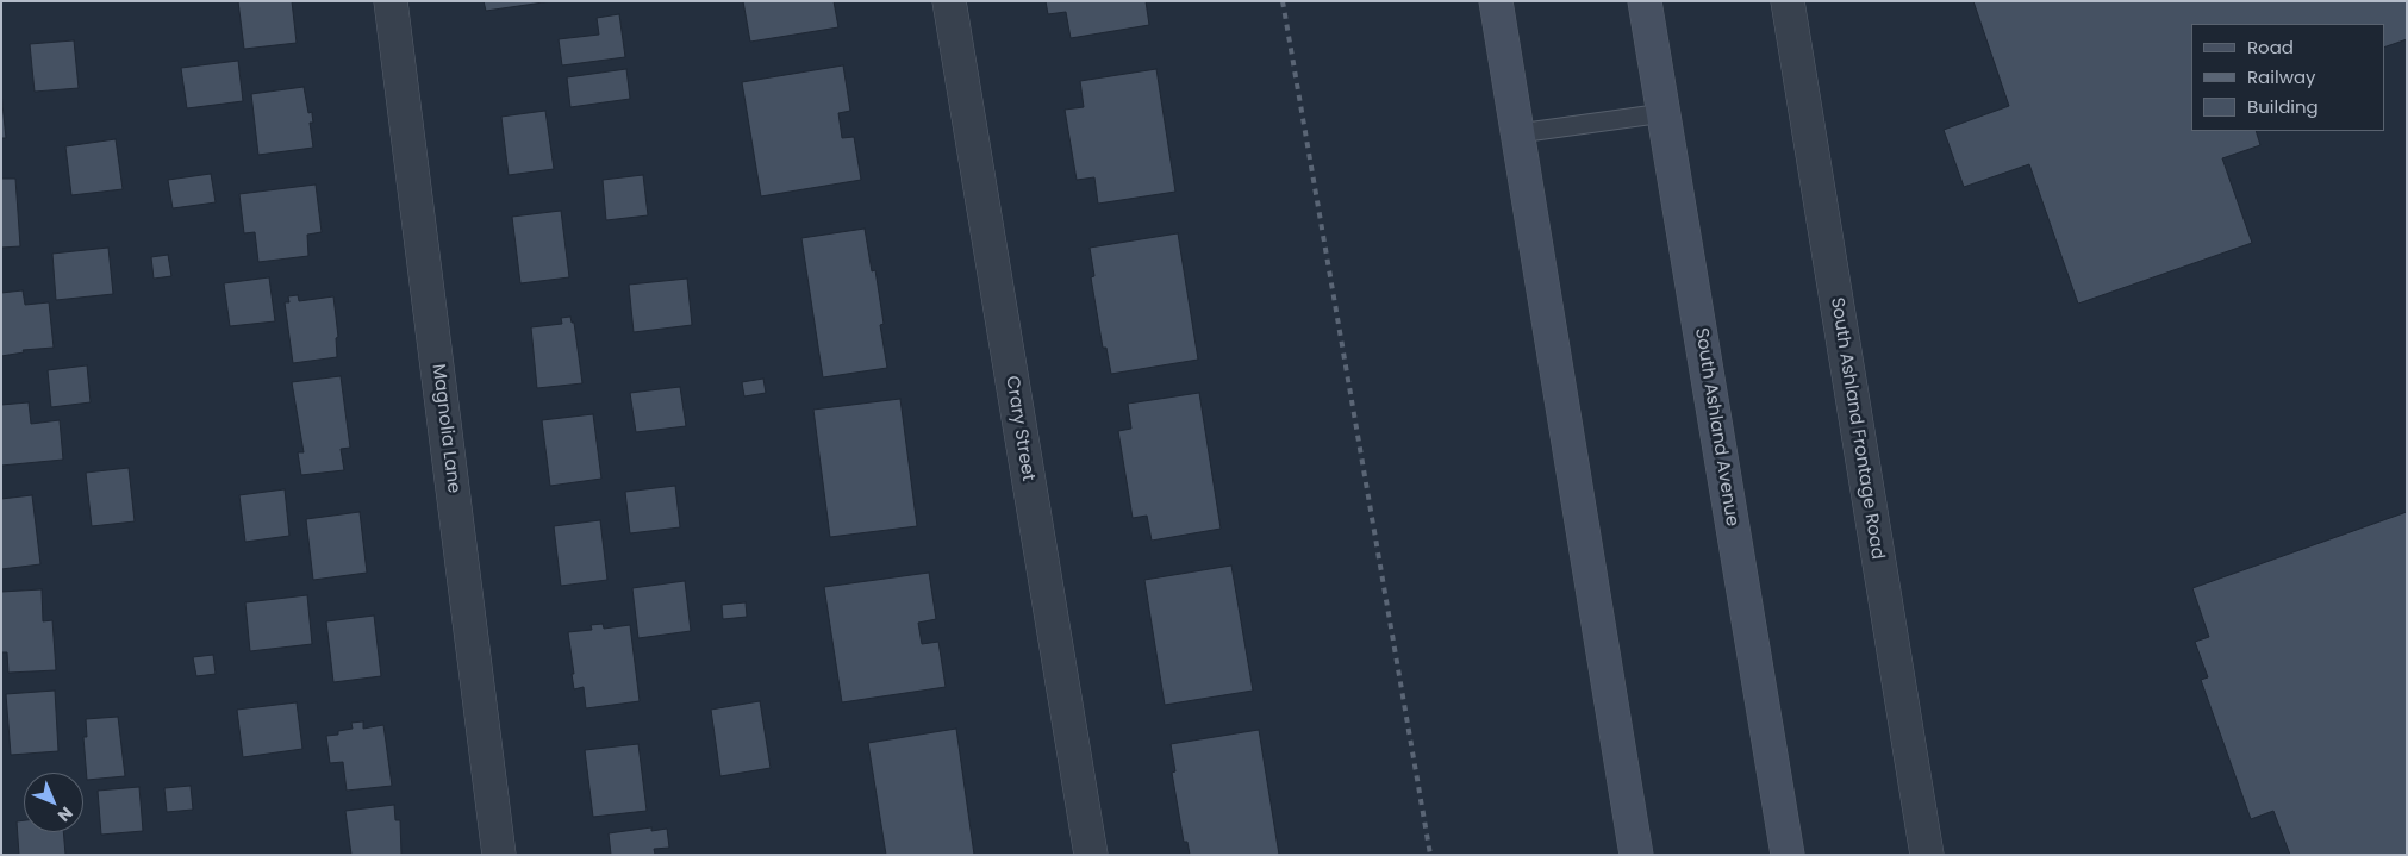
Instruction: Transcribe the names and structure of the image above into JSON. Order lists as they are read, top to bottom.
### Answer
{
  "streets": {
    "main road": ["South Ashland Avenue"],
    "street": ["Magnolia Lane", "Crary Street", "South Ashland Frontage Road"]
  },
  "legend": ["Road", "Railway", "Building"],
  "north": "bottom right"
}
